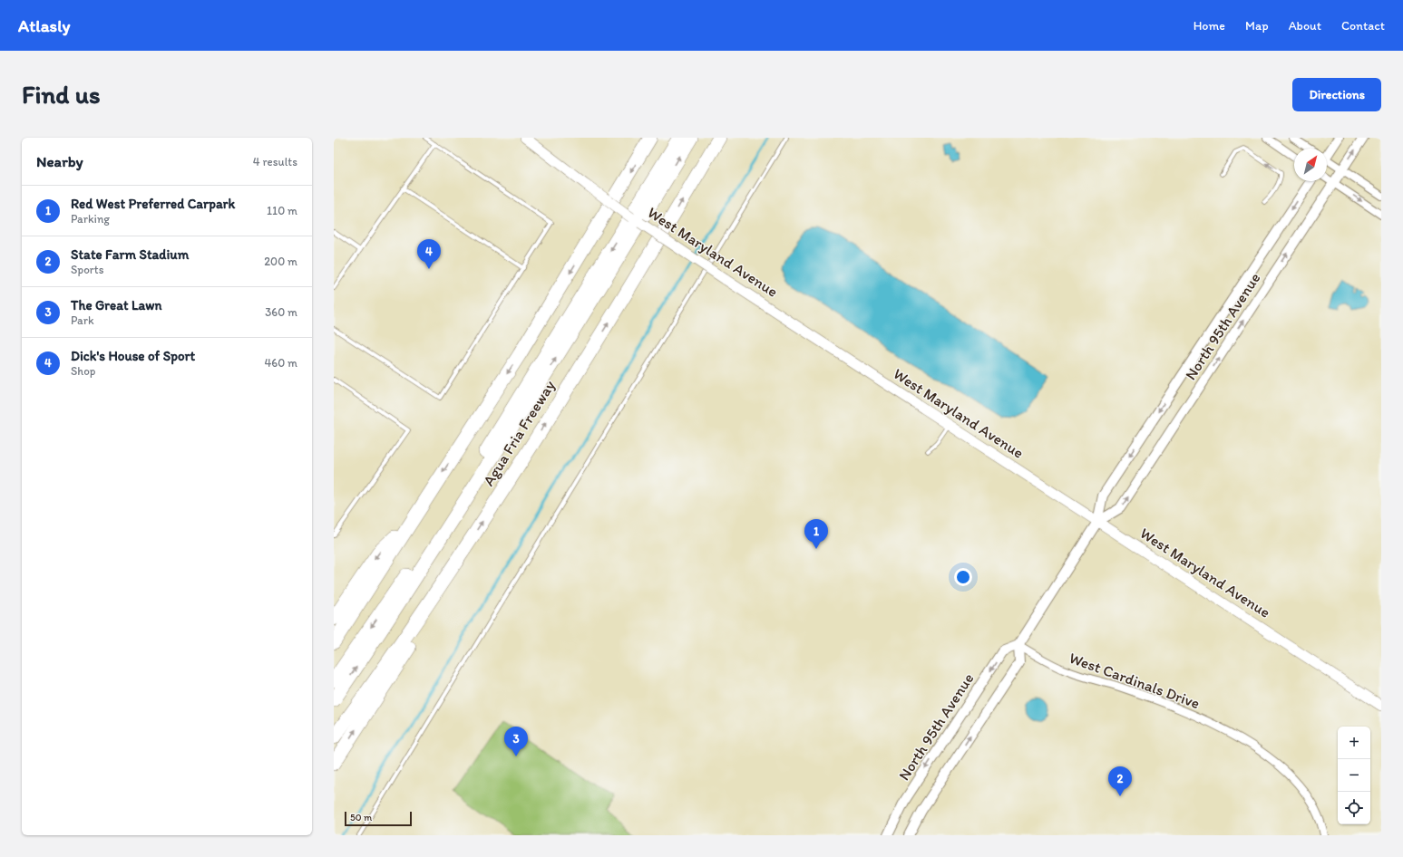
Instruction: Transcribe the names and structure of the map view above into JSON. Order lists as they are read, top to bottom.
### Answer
{
  "streets": {
    "highway": ["Agua Fria Freeway"],
    "main road": ["West Maryland Avenue"],
    "street": ["North 95th Avenue", "West Cardinals Drive"]
  },
  "crossings": [
    ["West Maryland Avenue", "North 95th Avenue"],
    ["North 95th Avenue", "West Cardinals Drive"]
  ],
  "scale_bar": "50 m",
  "north": "top right",
  "page": {
    "header": "Atlasly",
    "nav": [
      "Home",
      "Map",
      "About",
      "Contact"
    ],
    "buttons": "Directions",
    "title": "Find us",
    "heading": ["Nearby", "4 results"],
    "list": [
      {
        "mark": "1",
        "name": "Red West Preferred Carpark",
        "note": "Parking",
        "value": "110 m"
      },
      {
        "mark": "2",
        "name": "State Farm Stadium",
        "note": "Sports",
        "value": "200 m"
      },
      {
        "mark": "3",
        "name": "The Great Lawn",
        "note": "Park",
        "value": "360 m"
      },
      {
        "mark": "4",
        "name": "Dick's House of Sport",
        "note": "Shop",
        "value": "460 m"
      }
    ],
    "pins": [
      "4",
      "1",
      "3",
      "2"
    ],
    "map_buttons": ["+", "−"],
    "scale": "50 m"
  }
}
